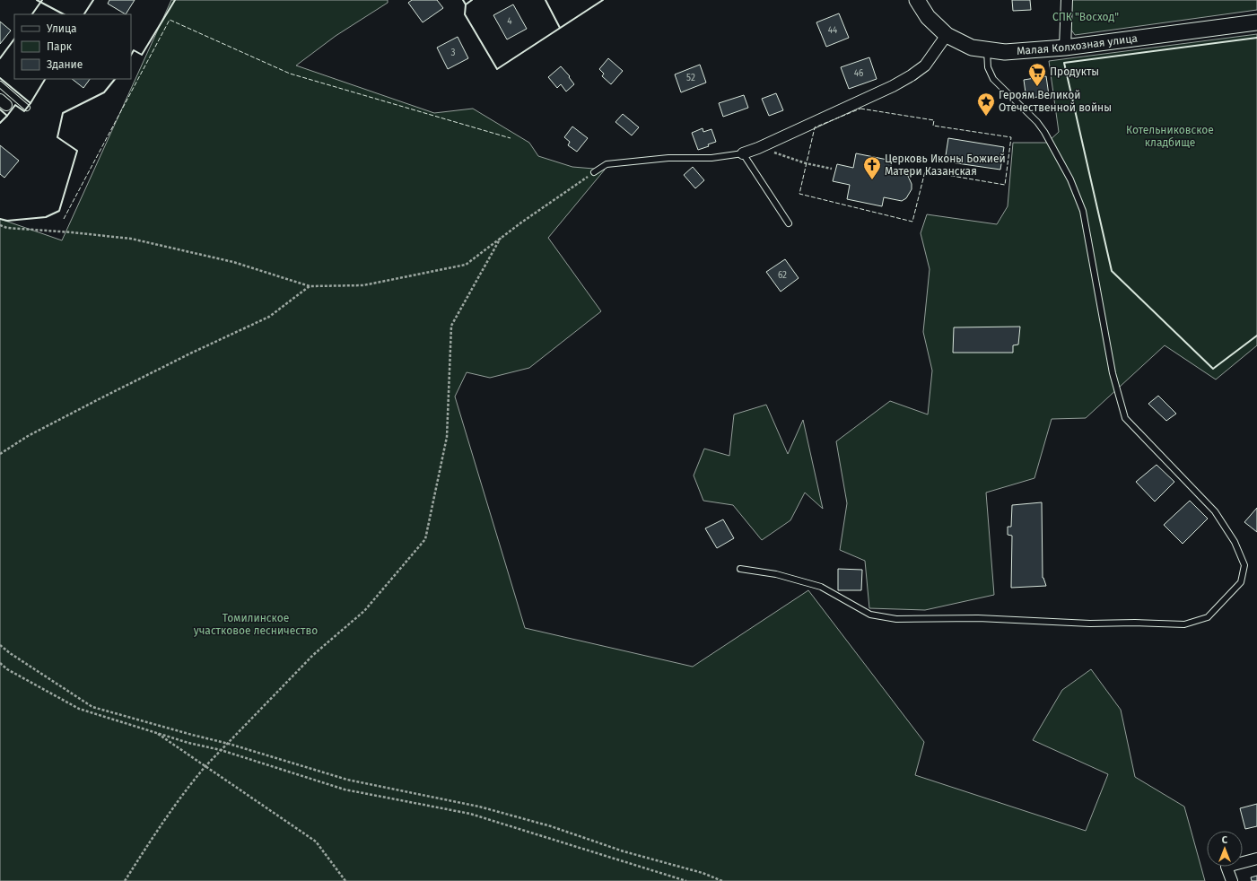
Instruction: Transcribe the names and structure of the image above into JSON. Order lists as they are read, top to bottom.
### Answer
{
  "streets": {
    "street": ["Малая Колхозная улица"]
  },
  "parks": ["СПК \"Восход\"", "Котельниковское кладбище", "Томилинское участковое лесничество"],
  "places": {
    "supermarket": ["Продукты"],
    "place": ["Героям Великой Отечественной войны"],
    "church": ["Церковь Иконы Божией Матери Казанская"]
  },
  "house_numbers": [
    "4",
    "44",
    "3",
    "46",
    "52",
    "62"
  ],
  "legend": ["Улица", "Парк", "Здание"],
  "north": "top"
}
